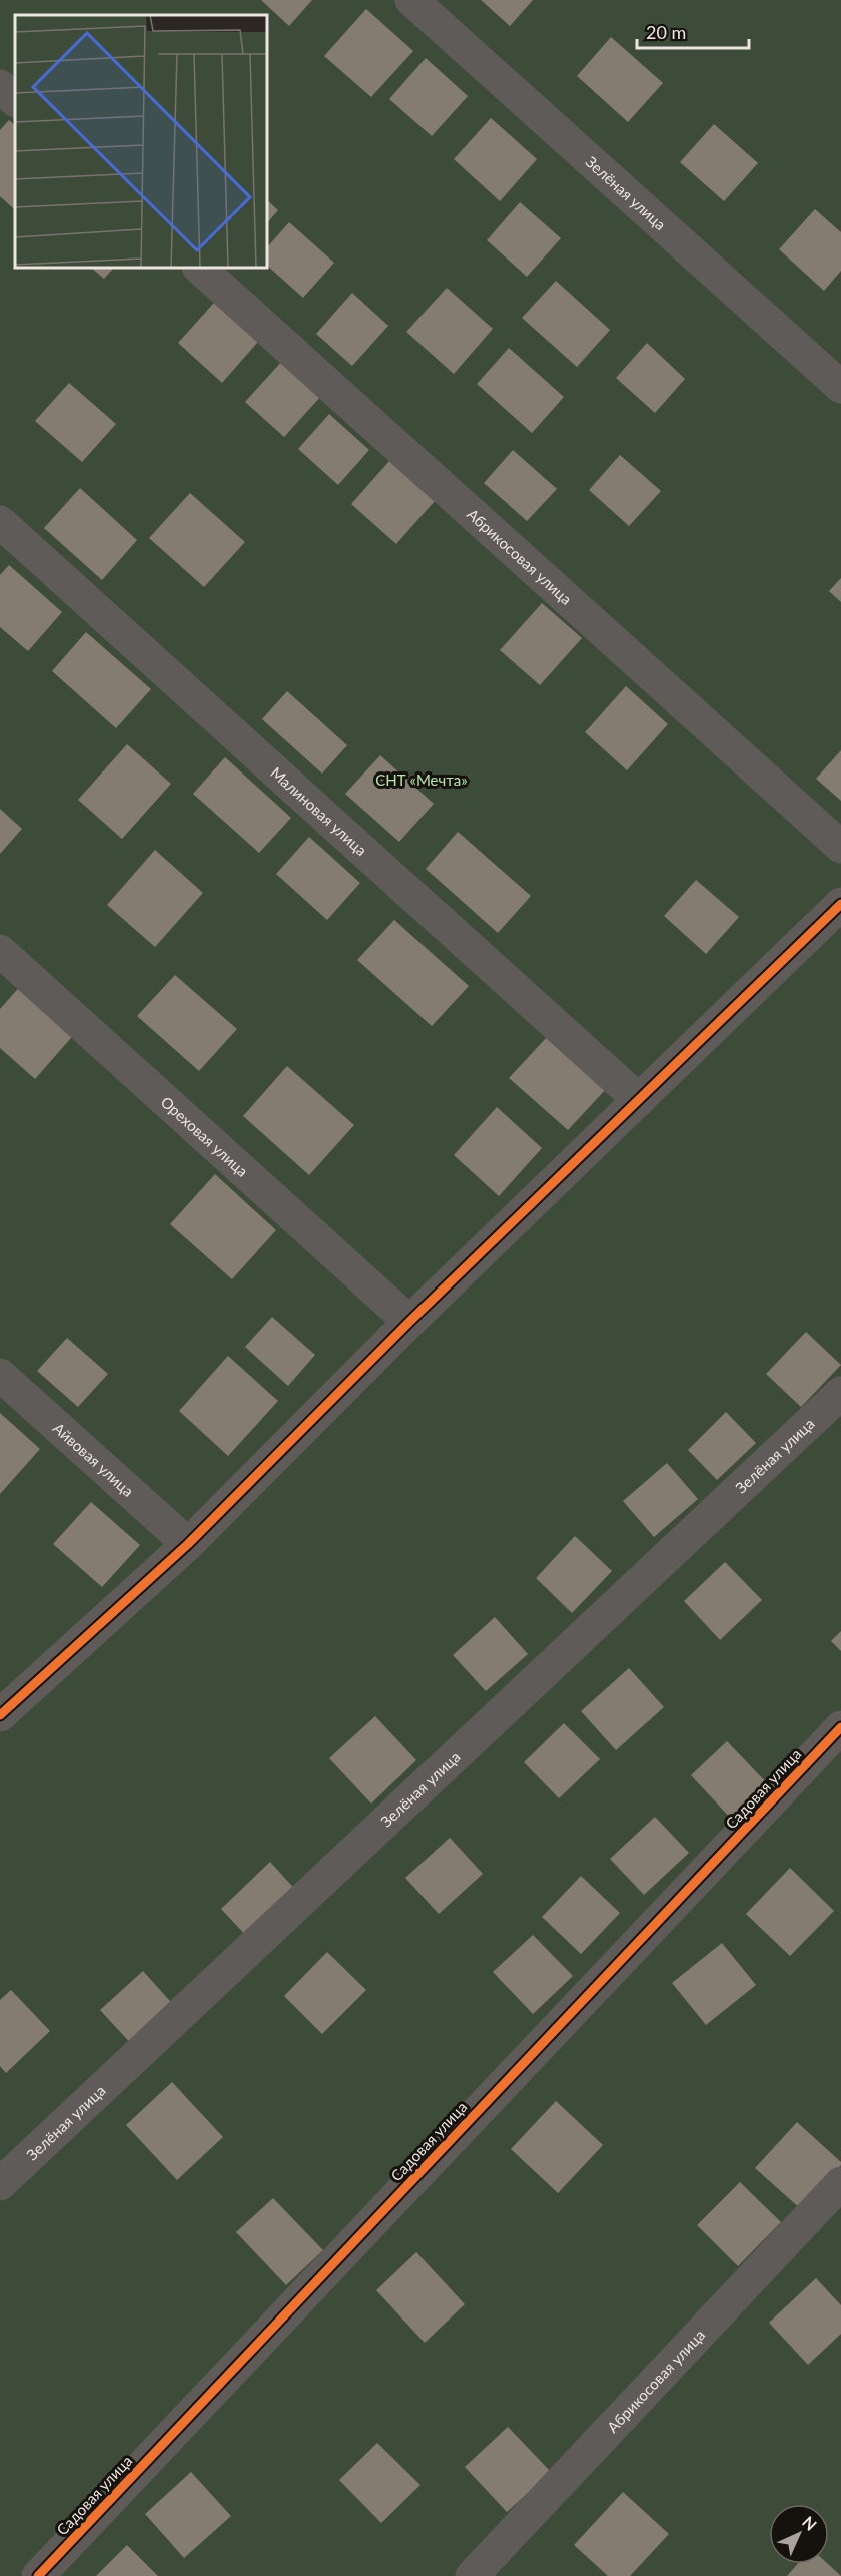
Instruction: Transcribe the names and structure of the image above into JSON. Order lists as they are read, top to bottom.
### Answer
{
  "streets": {
    "street": [
      "Зелёная улица",
      "Абрикосовая улица",
      "Малиновая улица",
      "Ореховая улица",
      "Айвовая улица",
      "Садовая улица"
    ]
  },
  "parks": ["СНТ «Мечта»"],
  "scale_bar": "20 m",
  "north": "top right"
}
